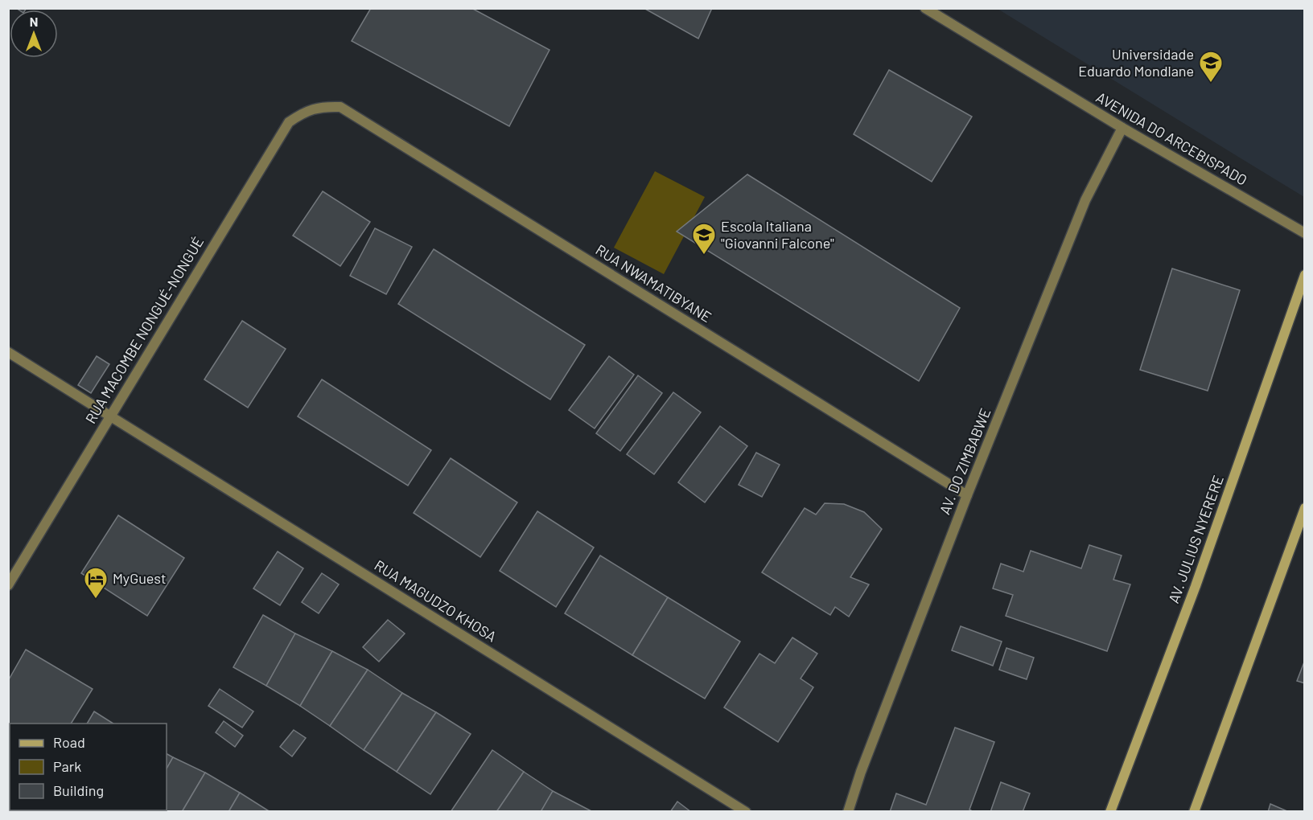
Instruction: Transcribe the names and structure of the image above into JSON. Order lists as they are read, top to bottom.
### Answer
{
  "streets": {
    "main road": ["AV. JULIUS NYERERE"],
    "street": [
      "AVENIDA DO ARCEBISPADO",
      "RUA NWAMATIBYANE",
      "RUA MACOMBE NONGUÉ-NONGUÉ",
      "AV. DO ZIMBABWE",
      "RUA MAGUDZO KHOSA"
    ]
  },
  "crossings": [
    ["AVENIDA DO ARCEBISPADO", "AV. DO ZIMBABWE"],
    ["RUA NWAMATIBYANE", "RUA MACOMBE NONGUÉ-NONGUÉ"],
    ["RUA NWAMATIBYANE", "AV. DO ZIMBABWE"],
    ["RUA MACOMBE NONGUÉ-NONGUÉ", "RUA MAGUDZO KHOSA"]
  ],
  "places": {
    "school or university": ["Universidade Eduardo Mondlane", "Escola Italiana \"Giovanni Falcone\""],
    "hotel": ["MyGuest"]
  },
  "legend": ["Road", "Park", "Building"],
  "north": "top"
}
